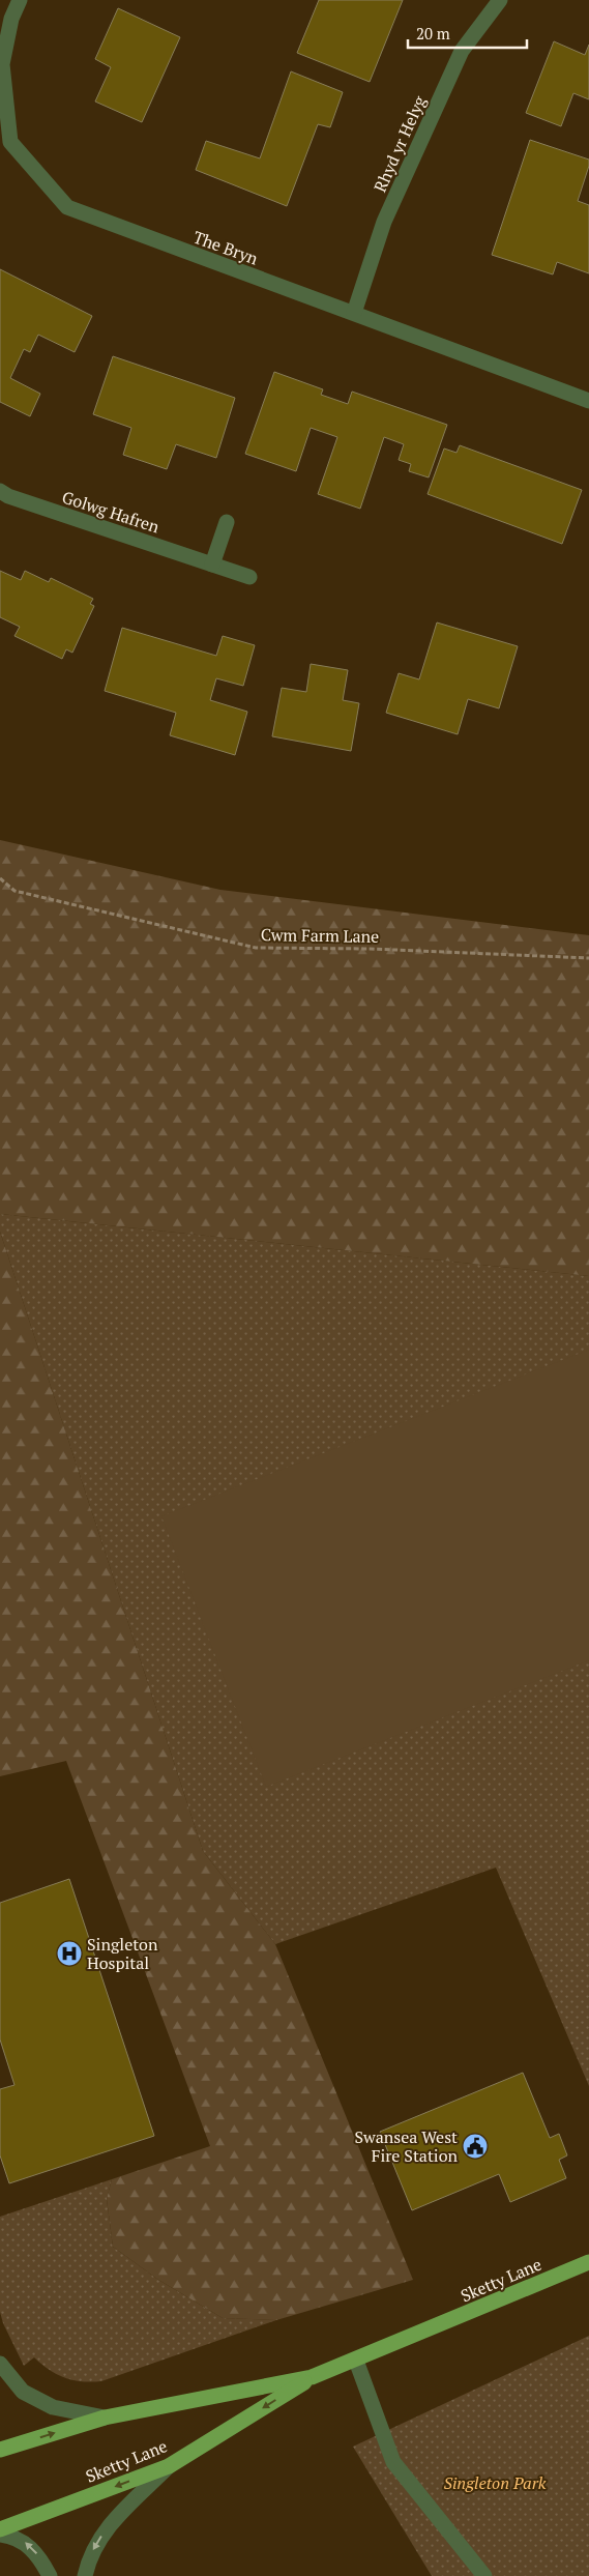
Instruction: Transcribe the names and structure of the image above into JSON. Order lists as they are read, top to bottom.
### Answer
{
  "streets": {
    "main road": ["Sketty Lane"],
    "street": ["Rhyd yr Helyg", "The Bryn", "Golwg Hafren"],
    "path": ["Cwm Farm Lane"]
  },
  "crossings": [
    ["Rhyd yr Helyg", "The Bryn"]
  ],
  "parks": ["Singleton Park"],
  "places": {
    "hospital": ["Singleton Hospital"],
    "public building": ["Swansea West Fire Station"]
  },
  "scale_bar": "20 m"
}
